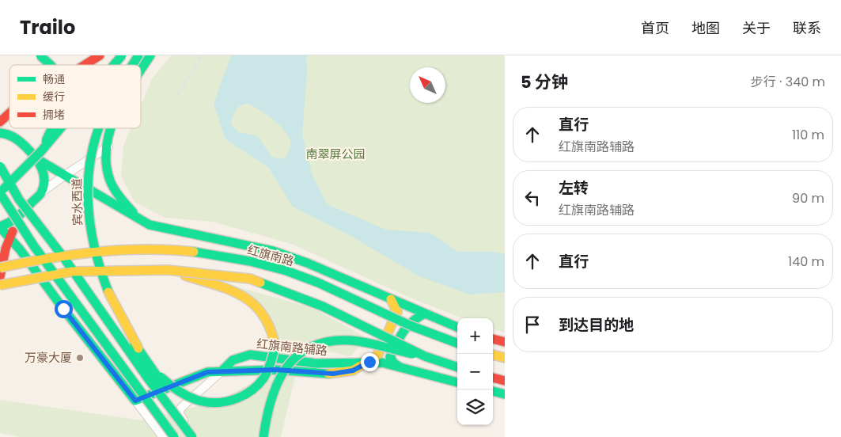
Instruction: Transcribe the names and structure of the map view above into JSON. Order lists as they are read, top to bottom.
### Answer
{
  "streets": {
    "main road": ["宾水西道", "红旗南路", "红旗南路辅路"]
  },
  "parks": ["南翠屏公园"],
  "places": ["万豪大厦"],
  "legend": ["畅通", "缓行", "拥堵"],
  "north": "top left",
  "page": {
    "header": "Trailo",
    "nav": [
      "首页",
      "地图",
      "关于",
      "联系"
    ],
    "heading": ["5 分钟", "步行 · 340 m"],
    "list": [
      ["直行", "红旗南路辅路", "110 m"],
      ["左转", "红旗南路辅路", "90 m"],
      ["直行", "140 m"],
      "到达目的地"
    ],
    "map_buttons": ["+", "−"]
  }
}
